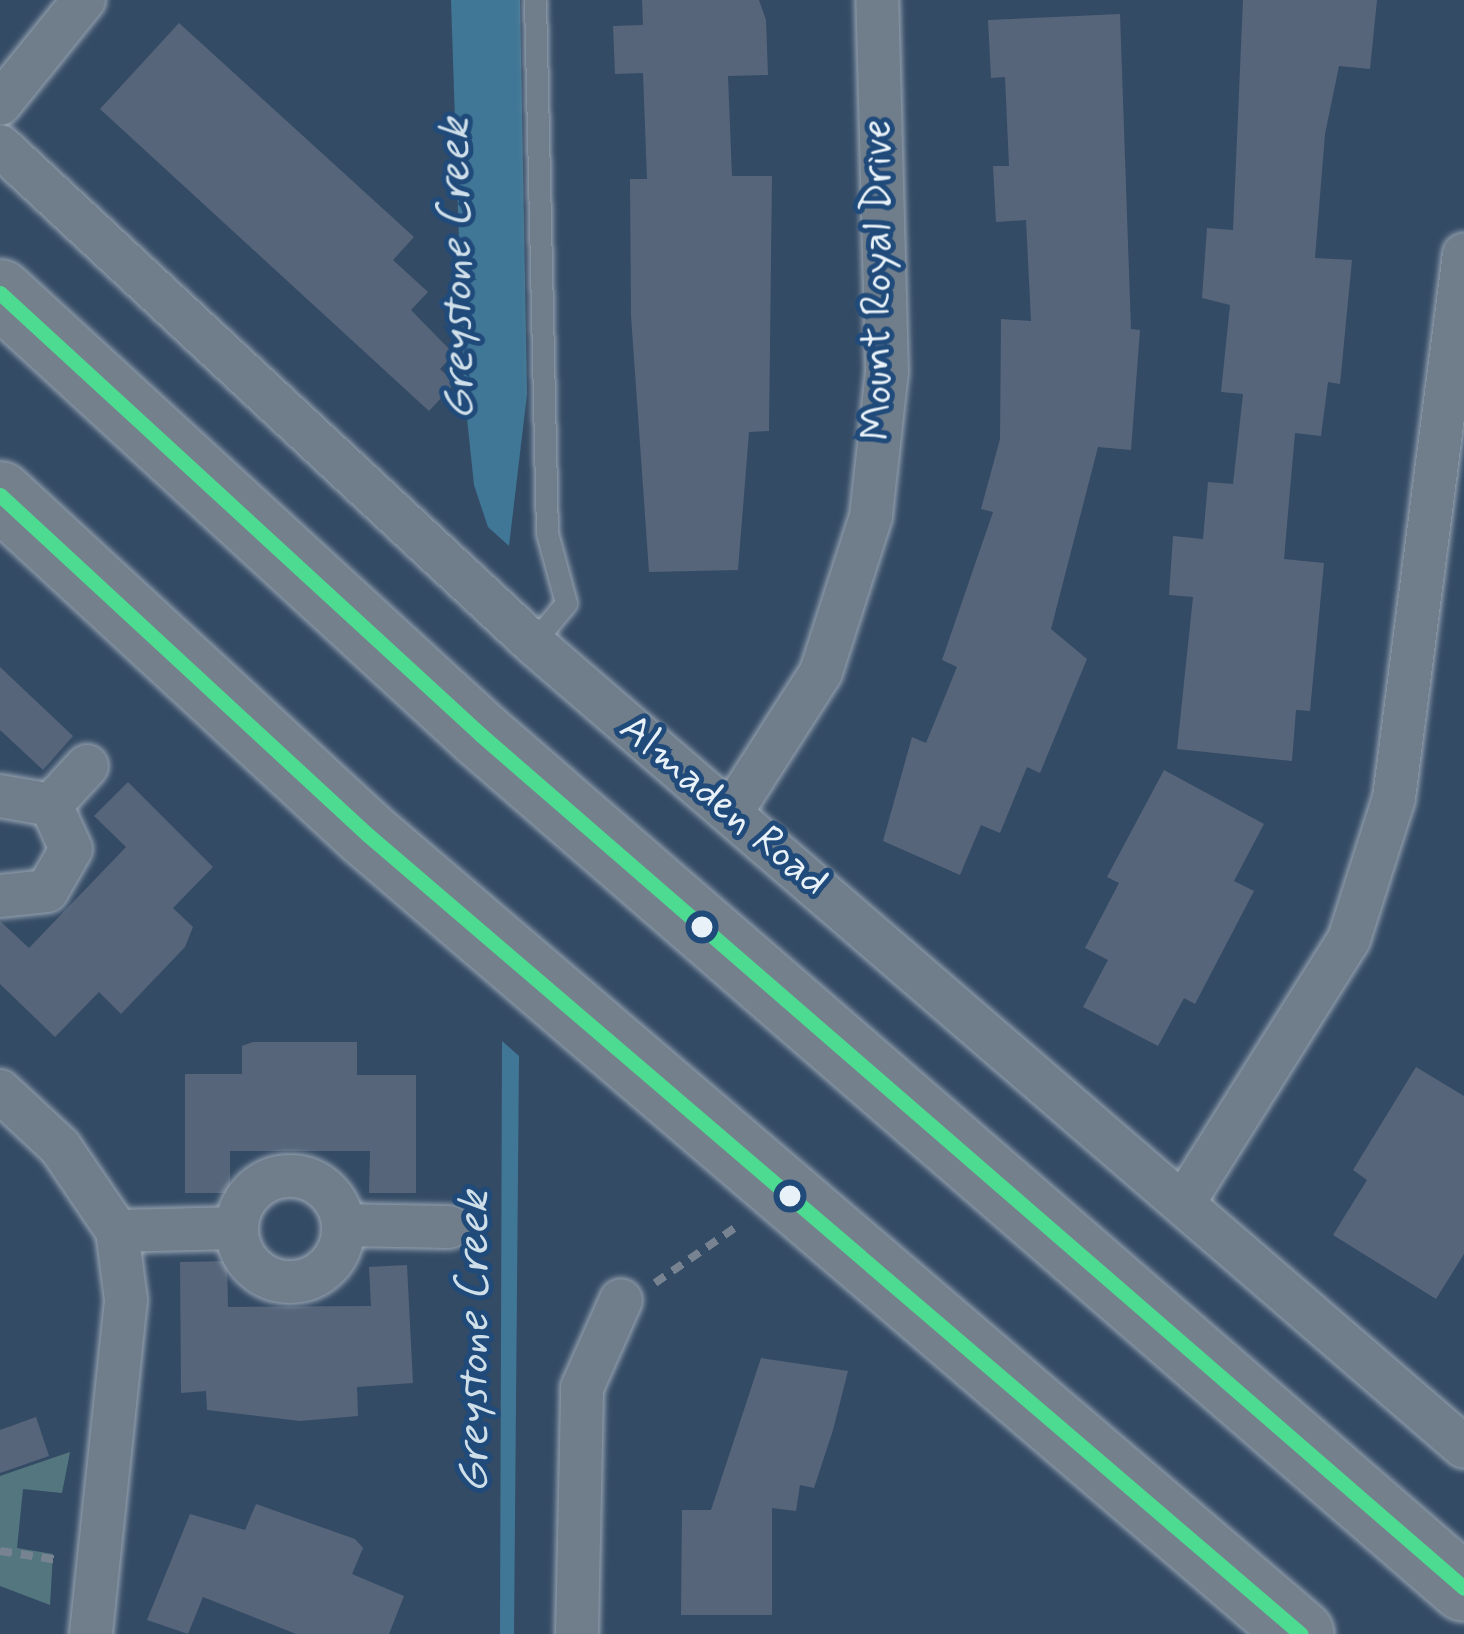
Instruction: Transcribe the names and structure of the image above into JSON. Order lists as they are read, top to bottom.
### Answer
{
  "streets": {
    "street": ["Mount Royal Drive", "Almaden Road"]
  },
  "crossings": [
    ["Mount Royal Drive", "Almaden Road"]
  ],
  "water": ["Greystone Creek"]
}
